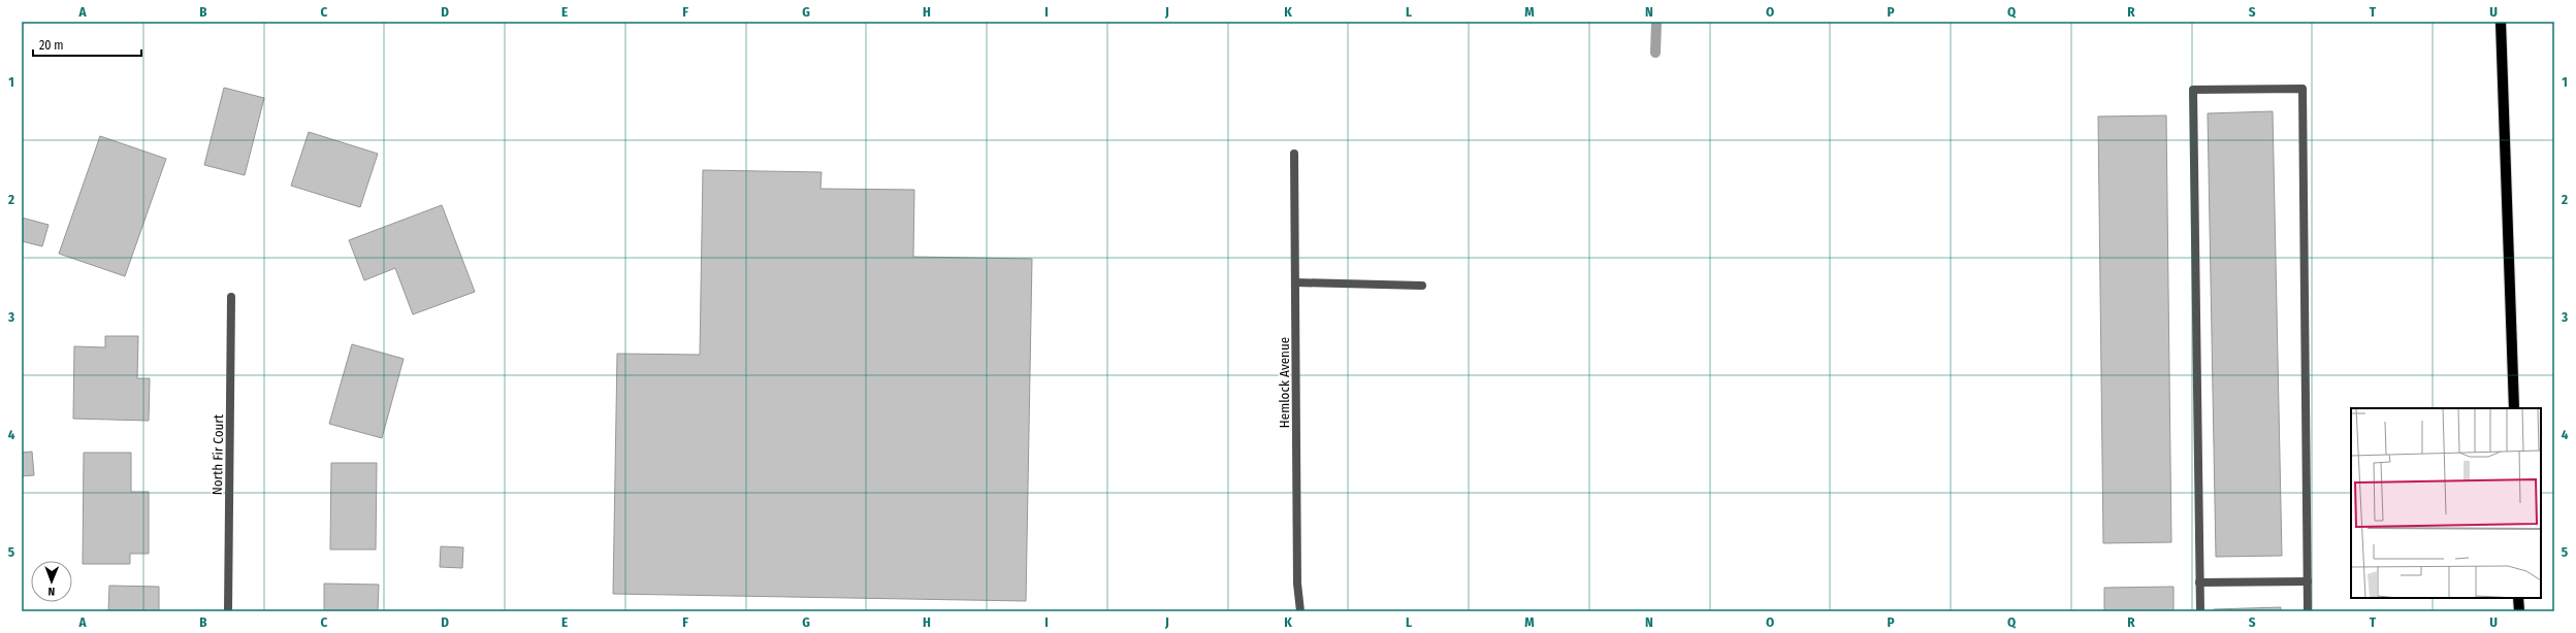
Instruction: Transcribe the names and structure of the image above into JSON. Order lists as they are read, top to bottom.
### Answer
{
  "streets": {
    "street": ["Hemlock Avenue", "North Fir Court"]
  },
  "scale_bar": "20 m",
  "north": "bottom",
  "grid": {
    "columns": [
      "A",
      "B",
      "C",
      "D",
      "E",
      "F",
      "G",
      "H",
      "I",
      "J",
      "K",
      "L",
      "M",
      "N",
      "O",
      "P",
      "Q",
      "R",
      "S",
      "T",
      "U"
    ],
    "rows": [
      "1",
      "2",
      "3",
      "4",
      "5"
    ]
  }
}
